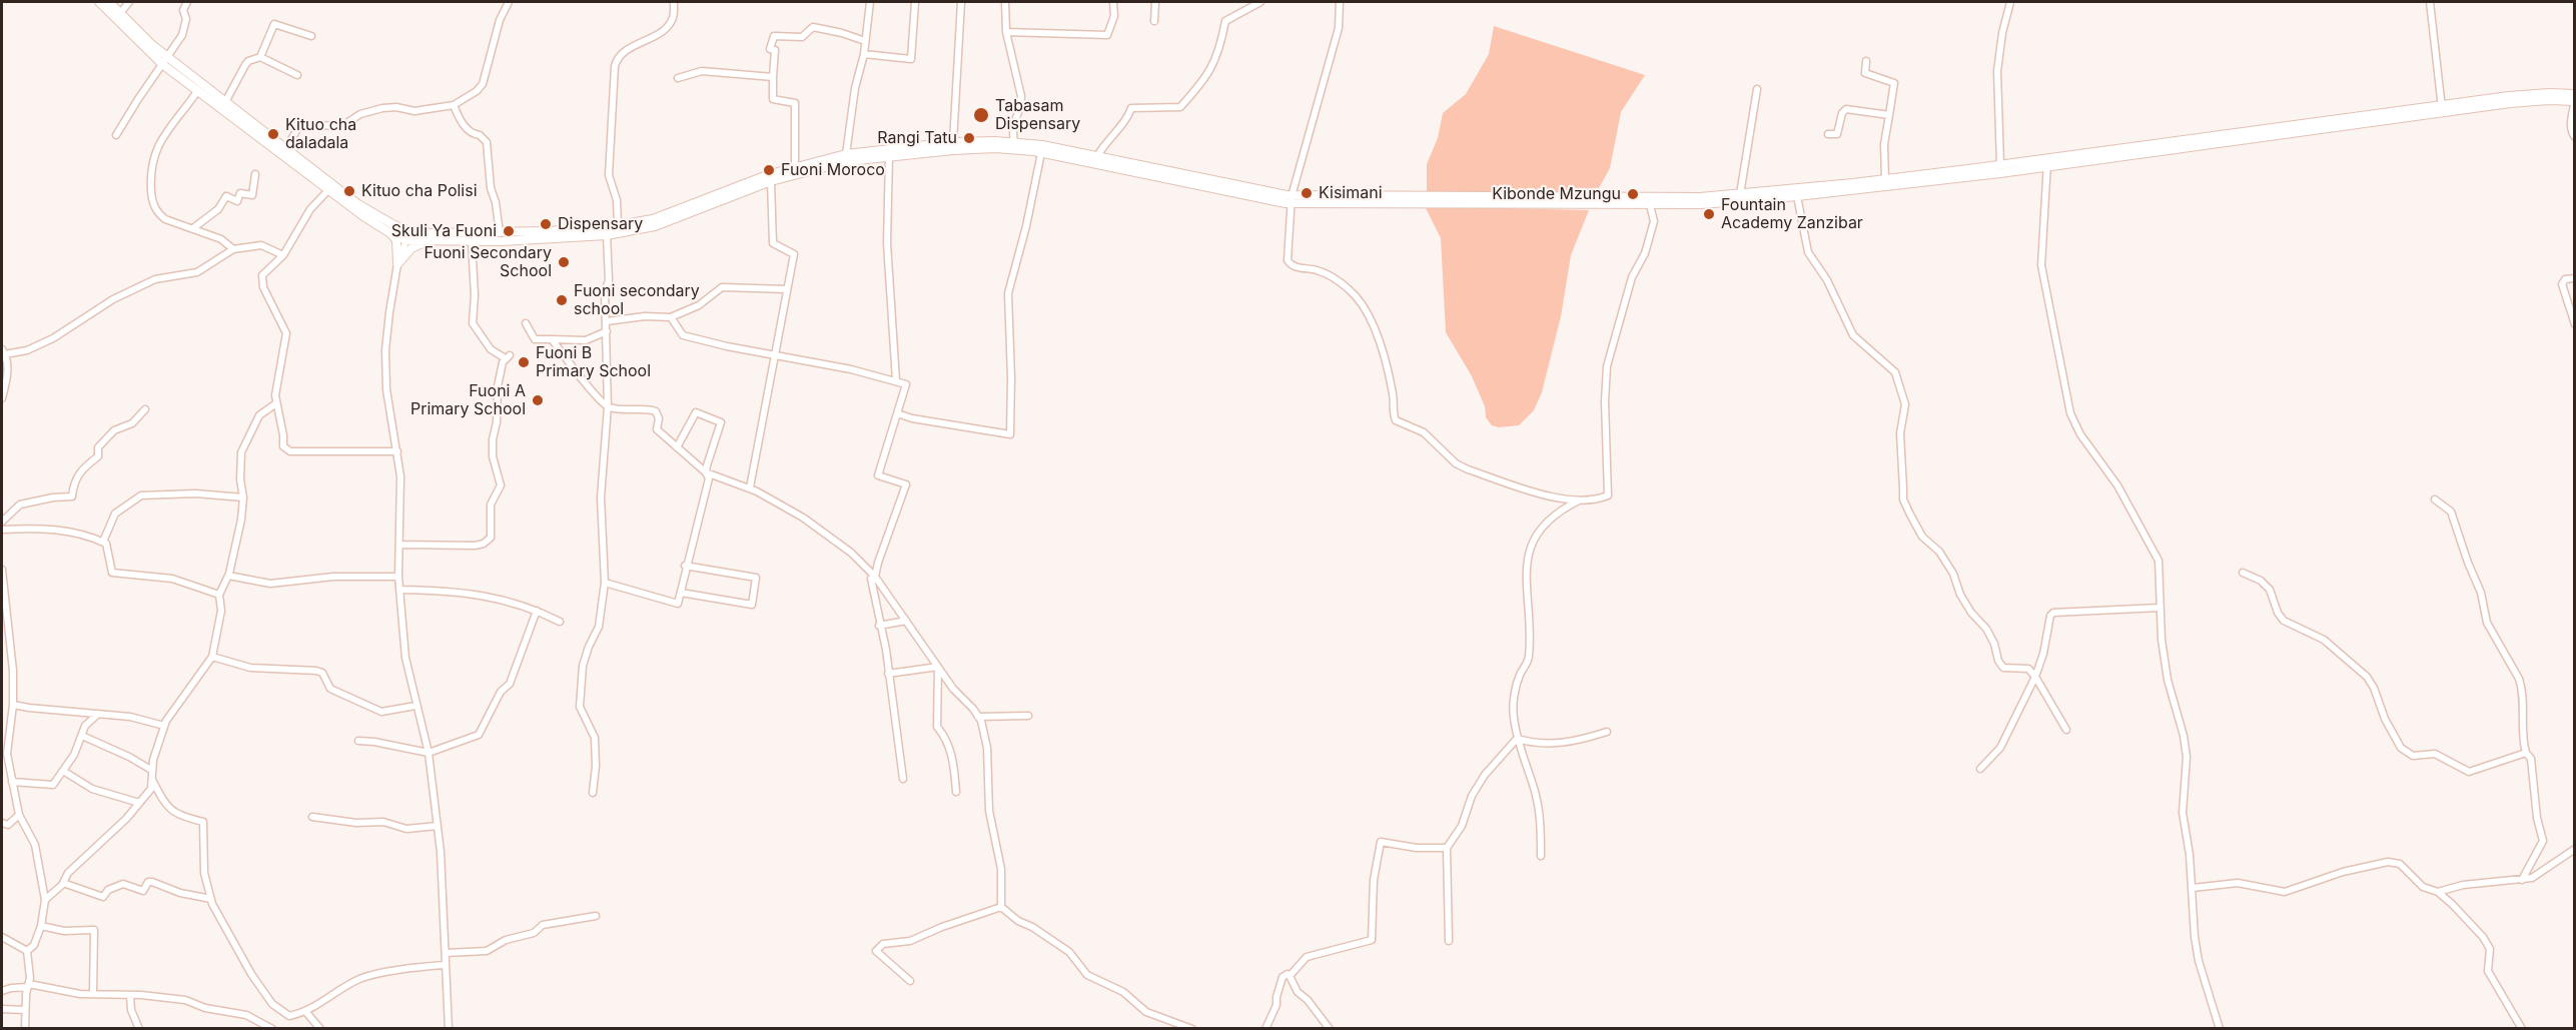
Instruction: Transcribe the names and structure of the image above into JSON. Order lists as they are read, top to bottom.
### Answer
{
  "places": [
    "Tabasam Dispensary",
    "Kituo cha daladala",
    "Rangi Tatu",
    "Fuoni Moroco",
    "Kituo cha Polisi",
    "Kisimani",
    "Kibonde Mzungu",
    "Fountain Academy Zanzibar",
    "Dispensary",
    "Skuli Ya Fuoni",
    "Fuoni Secondary School",
    "Fuoni secondary school",
    "Fuoni B Primary School",
    "Fuoni A Primary School"
  ]
}
